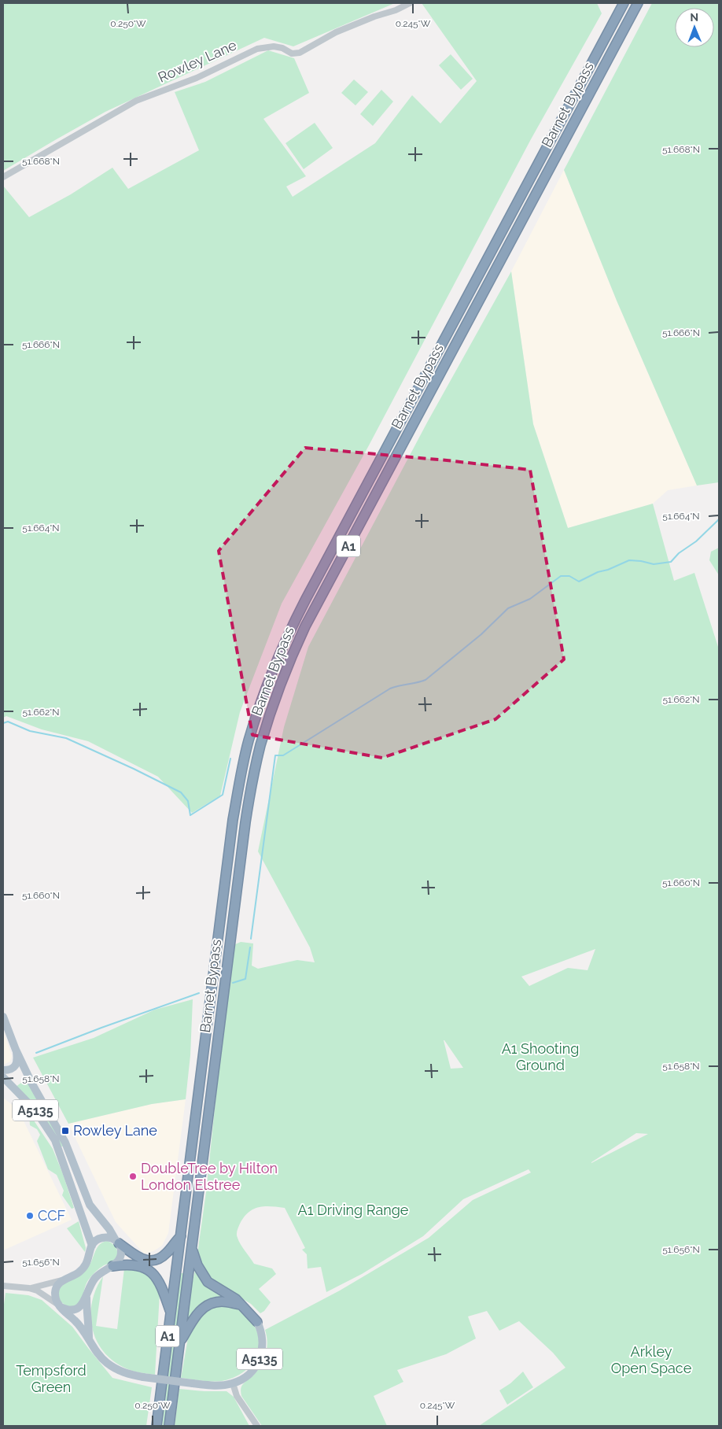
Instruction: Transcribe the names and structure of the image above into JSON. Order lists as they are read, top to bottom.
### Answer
{
  "streets": {
    "highway": ["Barnet Bypass", "A1"],
    "main road": ["A5135"],
    "street": ["Rowley Lane"]
  },
  "parks": [
    "A1 Shooting Ground",
    "A1 Driving Range",
    "Arkley Open Space",
    "Tempsford Green"
  ],
  "places": {
    "transit": ["Rowley Lane"],
    "other": ["DoubleTree by Hilton London Elstree", "CCF"]
  },
  "north": "top",
  "coordinates": [
    "0.250°W",
    "0.245°W",
    "51.668°N",
    "51.666°N",
    "51.664°N",
    "51.662°N",
    "51.660°N",
    "51.658°N",
    "51.656°N"
  ]
}
